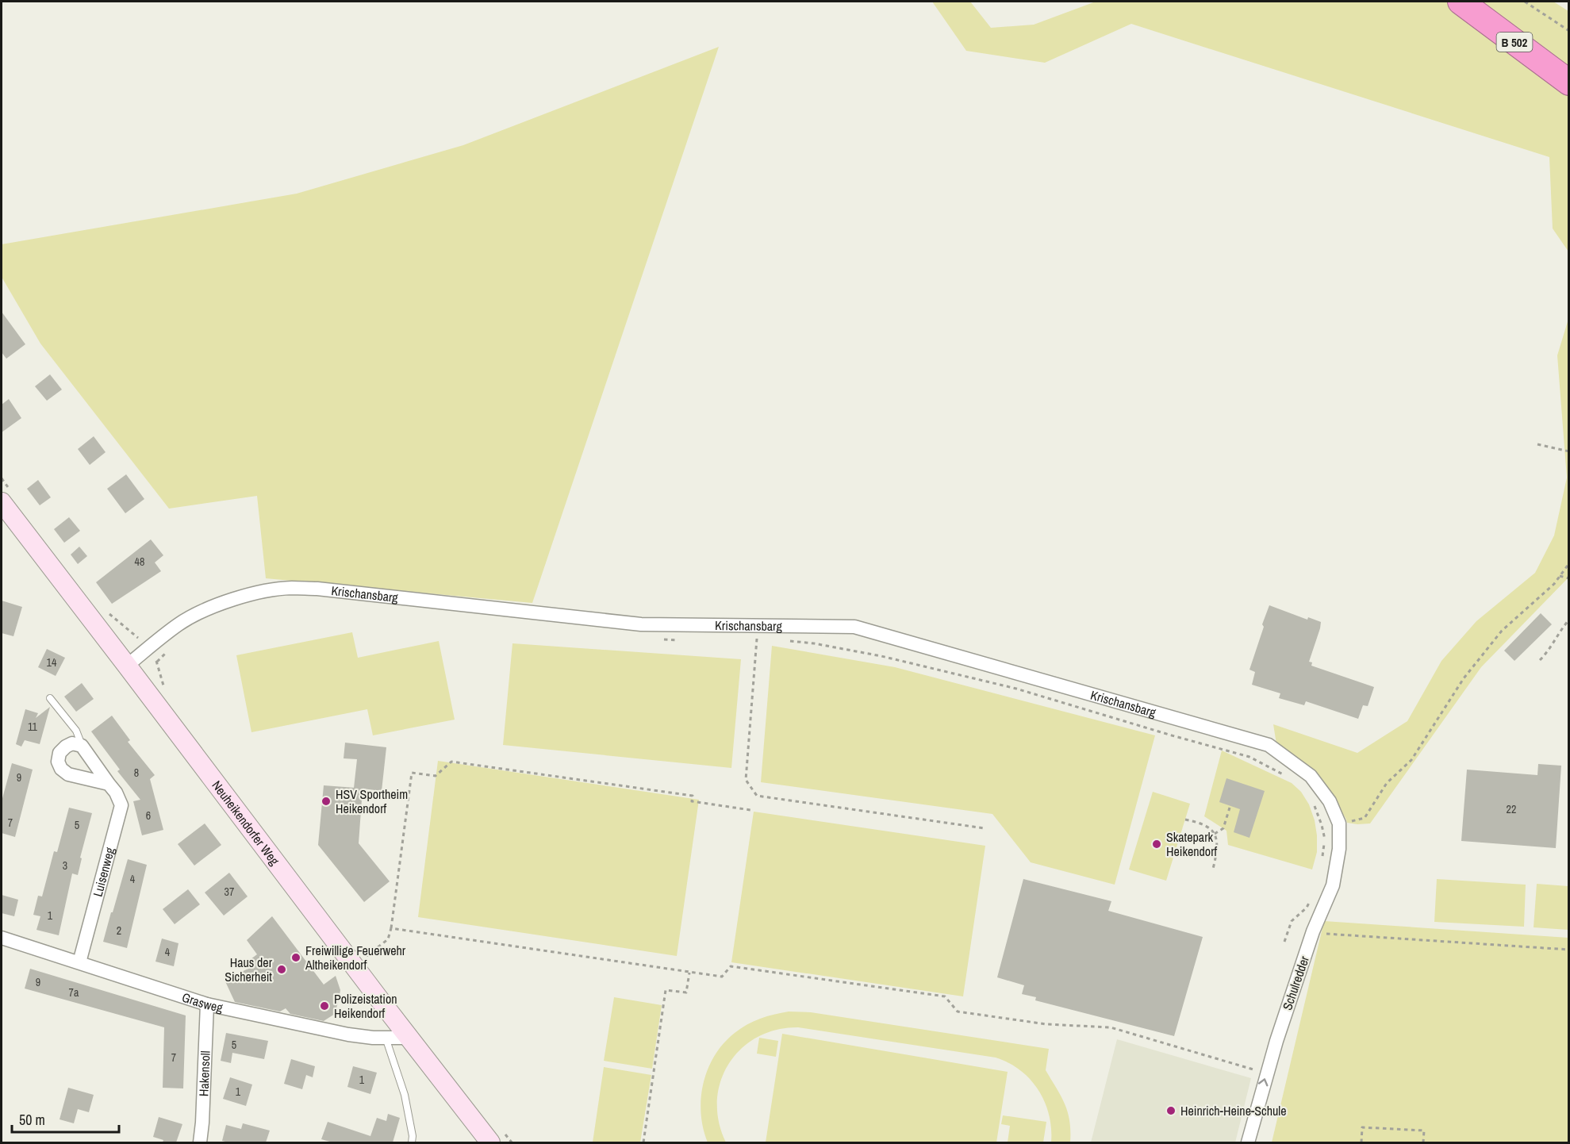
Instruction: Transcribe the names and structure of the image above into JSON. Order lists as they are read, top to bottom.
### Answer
{
  "streets": {
    "highway": ["B 502"],
    "street": [
      "Krischansbarg",
      "Neuheikendorfer Weg",
      "Luisenweg",
      "Schulredder",
      "Grasweg",
      "Hakensoll"
    ]
  },
  "crossings": [
    ["Krischansbarg", "Neuheikendorfer Weg"],
    ["Krischansbarg", "Schulredder"],
    ["Neuheikendorfer Weg", "Grasweg"],
    ["Luisenweg", "Grasweg"],
    ["Grasweg", "Hakensoll"]
  ],
  "places": [
    "HSV Sportheim Heikendorf",
    "Skatepark Heikendorf",
    "Freiwillige Feuerwehr Altheikendorf",
    "Haus der Sicherheit",
    "Polizeistation Heikendorf",
    "Heinrich-Heine-Schule"
  ],
  "house_numbers": [
    "48",
    "14",
    "11",
    "8",
    "9",
    "22",
    "6",
    "7",
    "5",
    "3",
    "4",
    "37",
    "1",
    "2",
    "4",
    "9",
    "7a",
    "5",
    "7",
    "1",
    "1"
  ],
  "scale_bar": "50 m"
}
